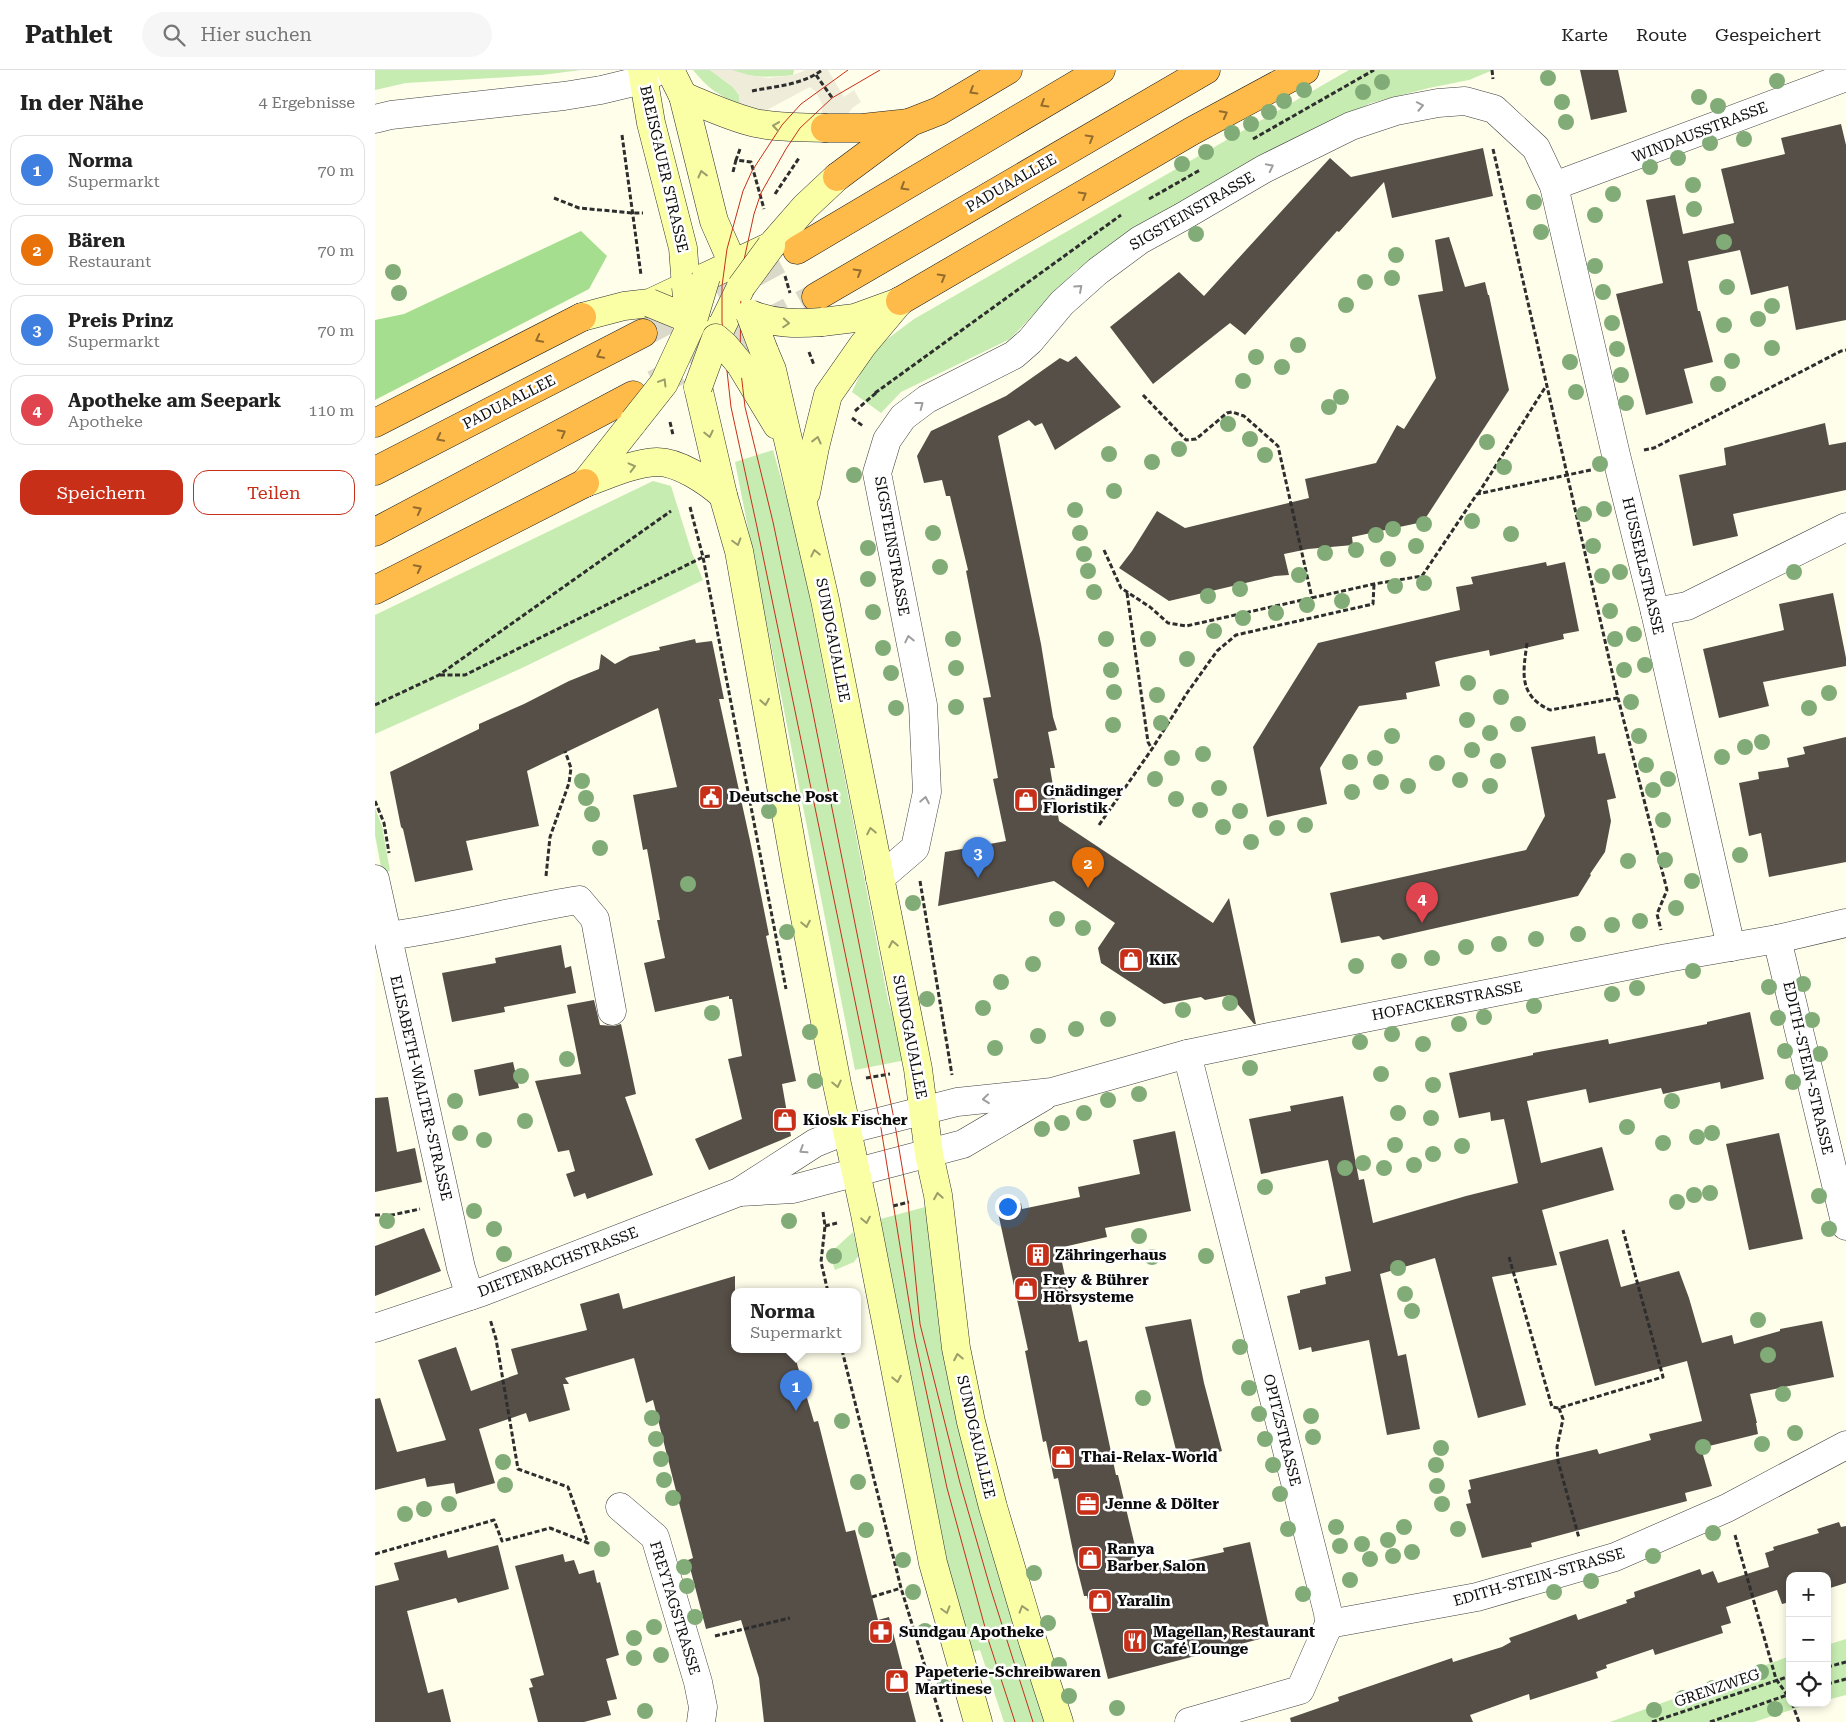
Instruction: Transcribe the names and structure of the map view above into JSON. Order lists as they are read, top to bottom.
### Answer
{
  "streets": {
    "highway": ["PADUAALLEE"],
    "street": [
      "WINDAUSSTRASSE",
      "BREISGAUER STRASSE",
      "SIGSTEINSTRASSE",
      "HUSSERLSTRASSE",
      "SUNDGAUALLEE",
      "HOFACKERSTRASSE",
      "EDITH-STEIN-STRASSE",
      "ELISABETH-WALTER-STRASSE",
      "DIETENBACHSTRASSE",
      "OPITZSTRASSE",
      "FREYTAGSTRASSE"
    ],
    "path": ["GRENZWEG"]
  },
  "crossings": [
    ["WINDAUSSTRASSE", "SIGSTEINSTRASSE"],
    ["WINDAUSSTRASSE", "HUSSERLSTRASSE"],
    ["BREISGAUER STRASSE", "SUNDGAUALLEE"],
    ["SIGSTEINSTRASSE", "HUSSERLSTRASSE"],
    ["HUSSERLSTRASSE", "HOFACKERSTRASSE"],
    ["SUNDGAUALLEE", "HOFACKERSTRASSE"],
    ["HOFACKERSTRASSE", "EDITH-STEIN-STRASSE"],
    ["HOFACKERSTRASSE", "DIETENBACHSTRASSE"],
    ["HOFACKERSTRASSE", "OPITZSTRASSE"],
    ["EDITH-STEIN-STRASSE", "OPITZSTRASSE"],
    ["ELISABETH-WALTER-STRASSE", "DIETENBACHSTRASSE"]
  ],
  "places": {
    "public building": ["Deutsche Post"],
    "shop": [
      "Gnädinger Floristik",
      "KiK",
      "Kiosk Fischer",
      "Frey & Bührer Hörsysteme",
      "Thai-Relax-World",
      "Ranya Barber Salon",
      "Yaralin",
      "Papeterie-Schreibwaren Martinese"
    ],
    "building": ["Zähringerhaus"],
    "office": ["Jenne & Dölter"],
    "pharmacy": ["Sundgau Apotheke"],
    "restaurant": ["Magellan, Restaurant Café Lounge"]
  },
  "page": {
    "header": "Pathlet",
    "search": "Hier suchen",
    "nav": ["Karte", "Route", "Gespeichert"],
    "heading": ["In der Nähe", "4 Ergebnisse"],
    "list": [
      {
        "mark": "1",
        "name": "Norma",
        "note": "Supermarkt",
        "value": "70 m"
      },
      {
        "mark": "2",
        "name": "Bären",
        "note": "Restaurant",
        "value": "70 m"
      },
      {
        "mark": "3",
        "name": "Preis Prinz",
        "note": "Supermarkt",
        "value": "70 m"
      },
      {
        "mark": "4",
        "name": "Apotheke am Seepark",
        "note": "Apotheke",
        "value": "110 m"
      }
    ],
    "buttons": ["Speichern", "Teilen"],
    "pins": [
      "3",
      "2",
      "4",
      "1"
    ],
    "popup": ["Norma", "Supermarkt"],
    "map_buttons": ["+", "−"]
  }
}
